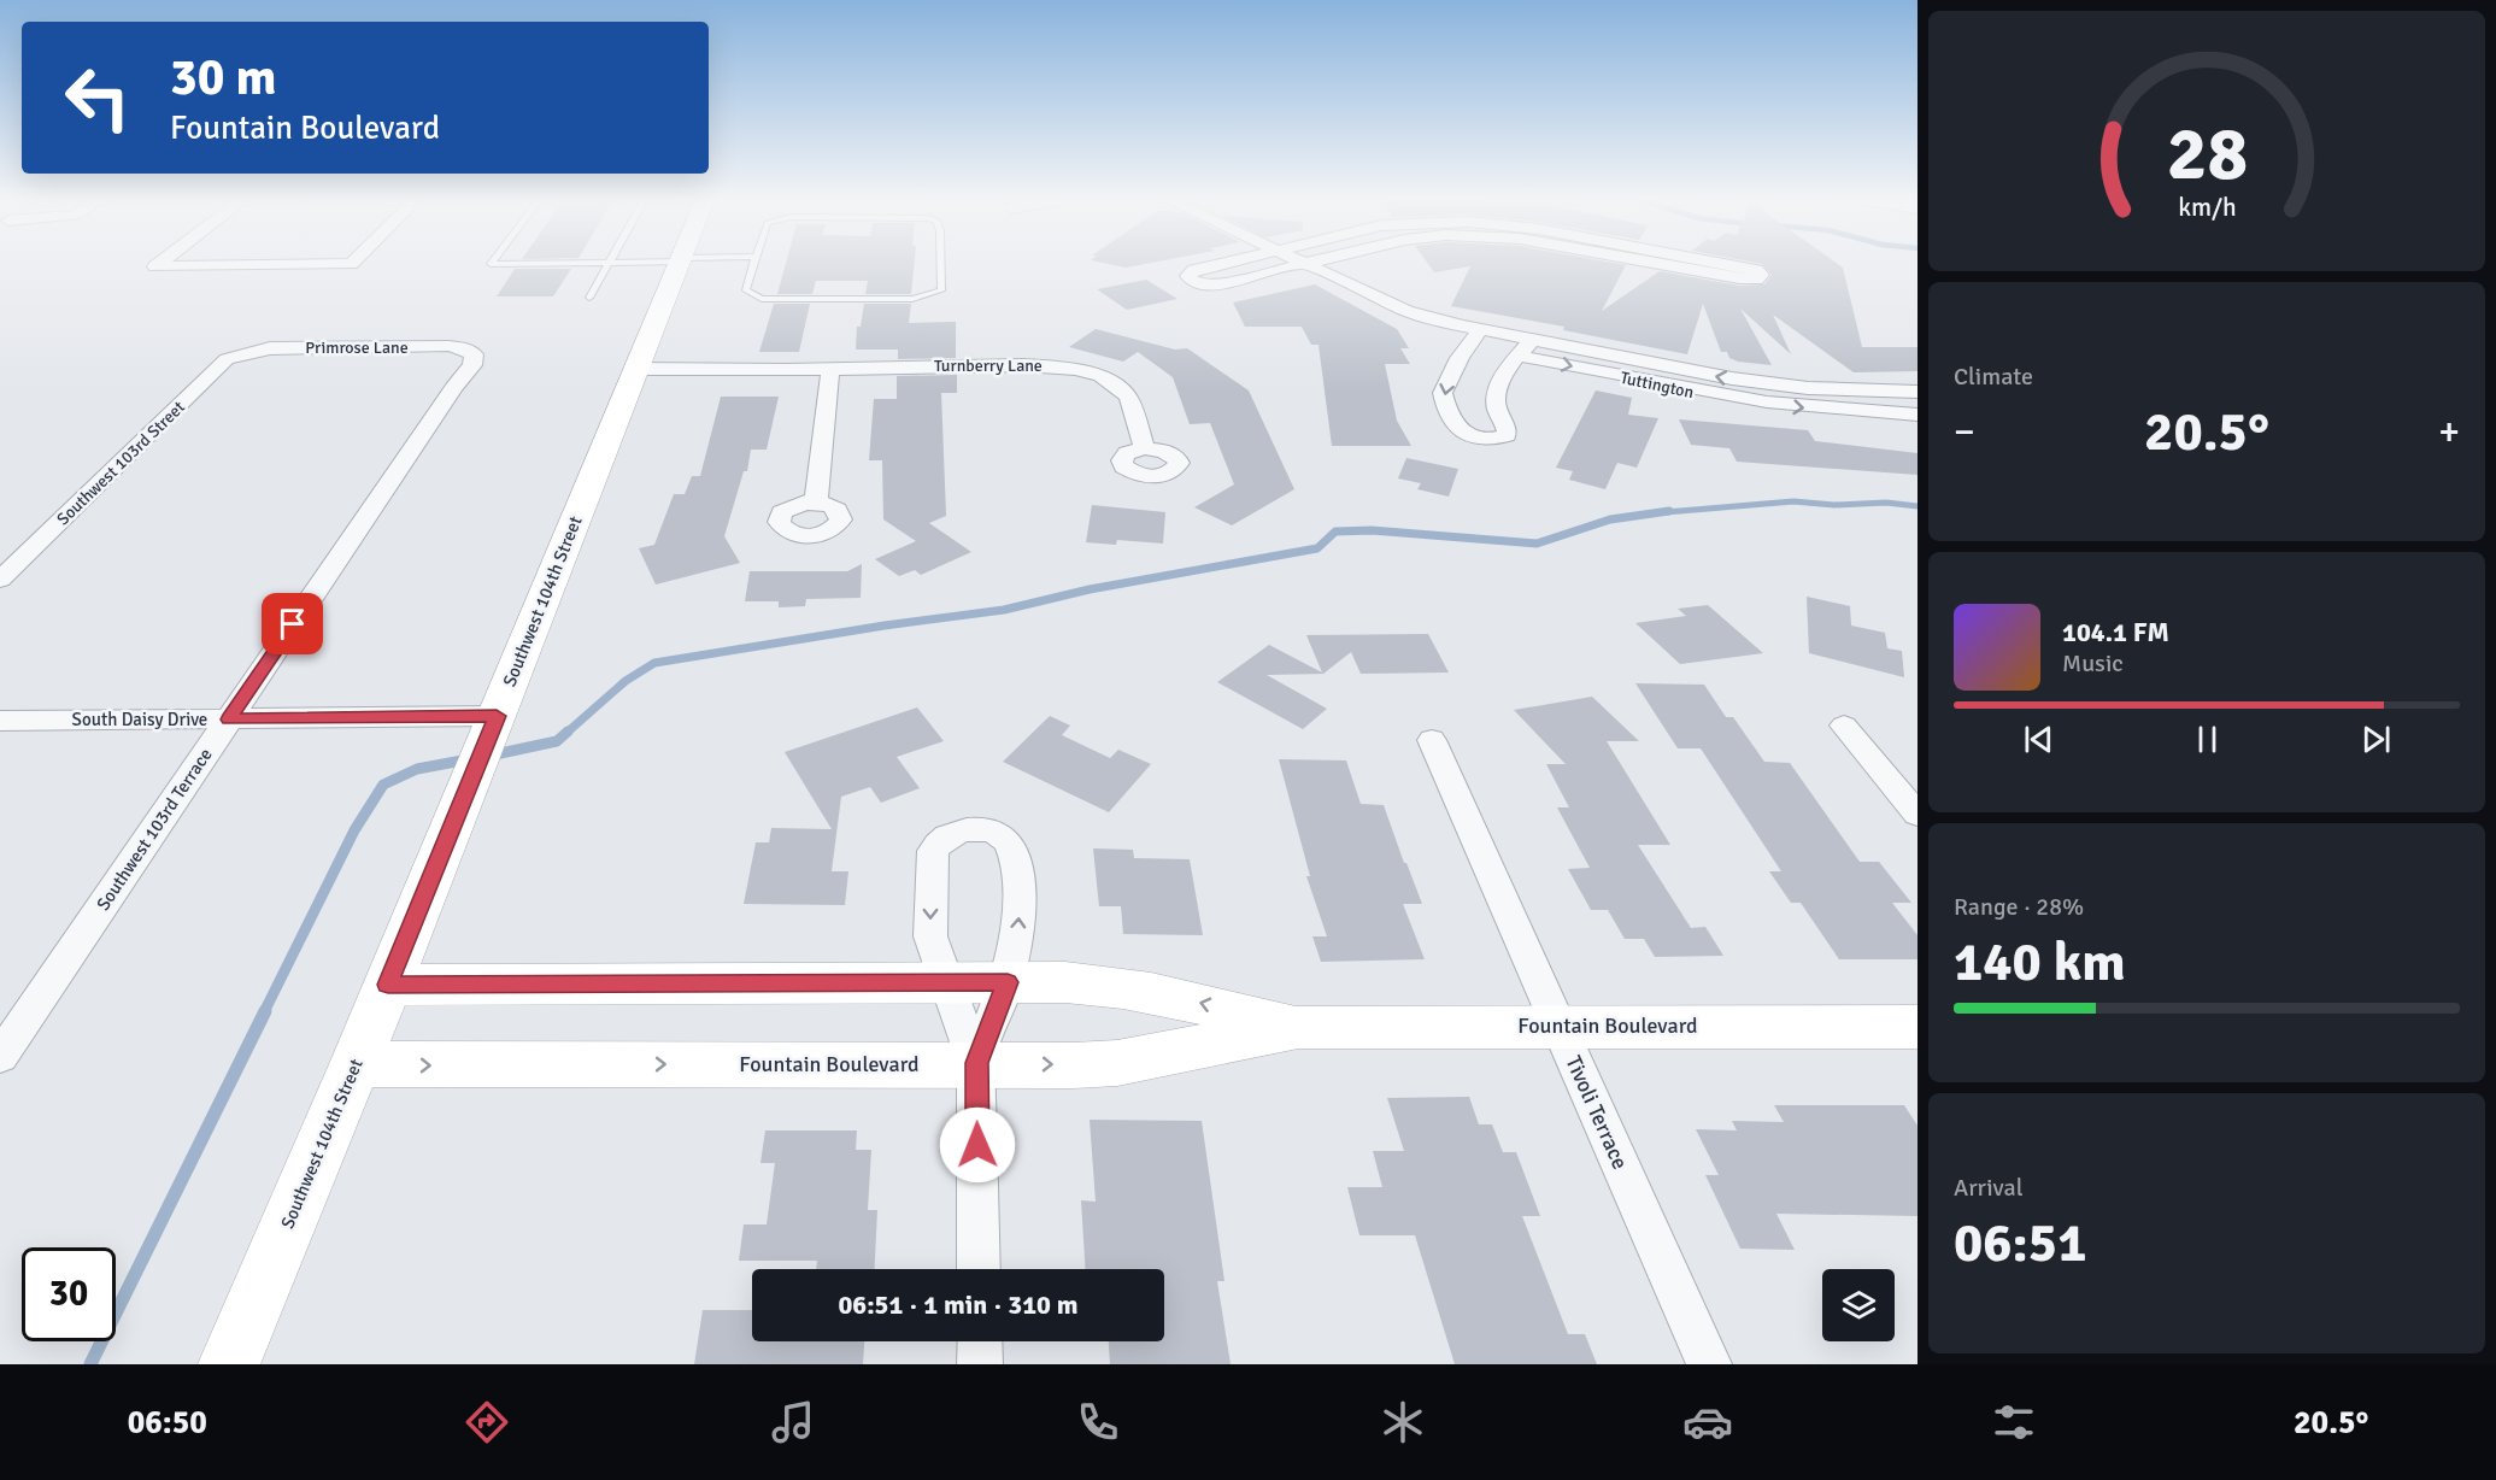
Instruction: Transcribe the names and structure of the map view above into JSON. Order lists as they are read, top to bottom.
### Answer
{
  "streets": {
    "main road": ["Southwest 104th Street", "Fountain Boulevard"],
    "street": [
      "Primrose Lane",
      "Turnberry Lane",
      "Tuttington",
      "Southwest 103rd Street",
      "South Daisy Drive",
      "Southwest 103rd Terrace",
      "Tivoli Terrace"
    ]
  },
  "crossings": [
    ["Primrose Lane", "Southwest 103rd Street"],
    ["Primrose Lane", "Southwest 103rd Terrace"],
    ["Turnberry Lane", "Southwest 104th Street"],
    ["Southwest 104th Street", "South Daisy Drive"],
    ["Southwest 104th Street", "Fountain Boulevard"],
    ["South Daisy Drive", "Southwest 103rd Terrace"],
    ["Fountain Boulevard", "Tivoli Terrace"]
  ],
  "page": {
    "turn": ["30 m", "Fountain Boulevard"],
    "tile": [
      "Climate",
      ["Range · 28%", "140 km"],
      ["Arrival", "06:51"]
    ],
    "heat": ["−", "20.5°", "+"],
    "song": ["104.1 FM", "Music"],
    "limit": "30",
    "trip": "06:51 · 1 min · 310 m",
    "tabs": ["06:50", "20.5°"],
    "gauge": ["28", "km/h"]
  }
}
